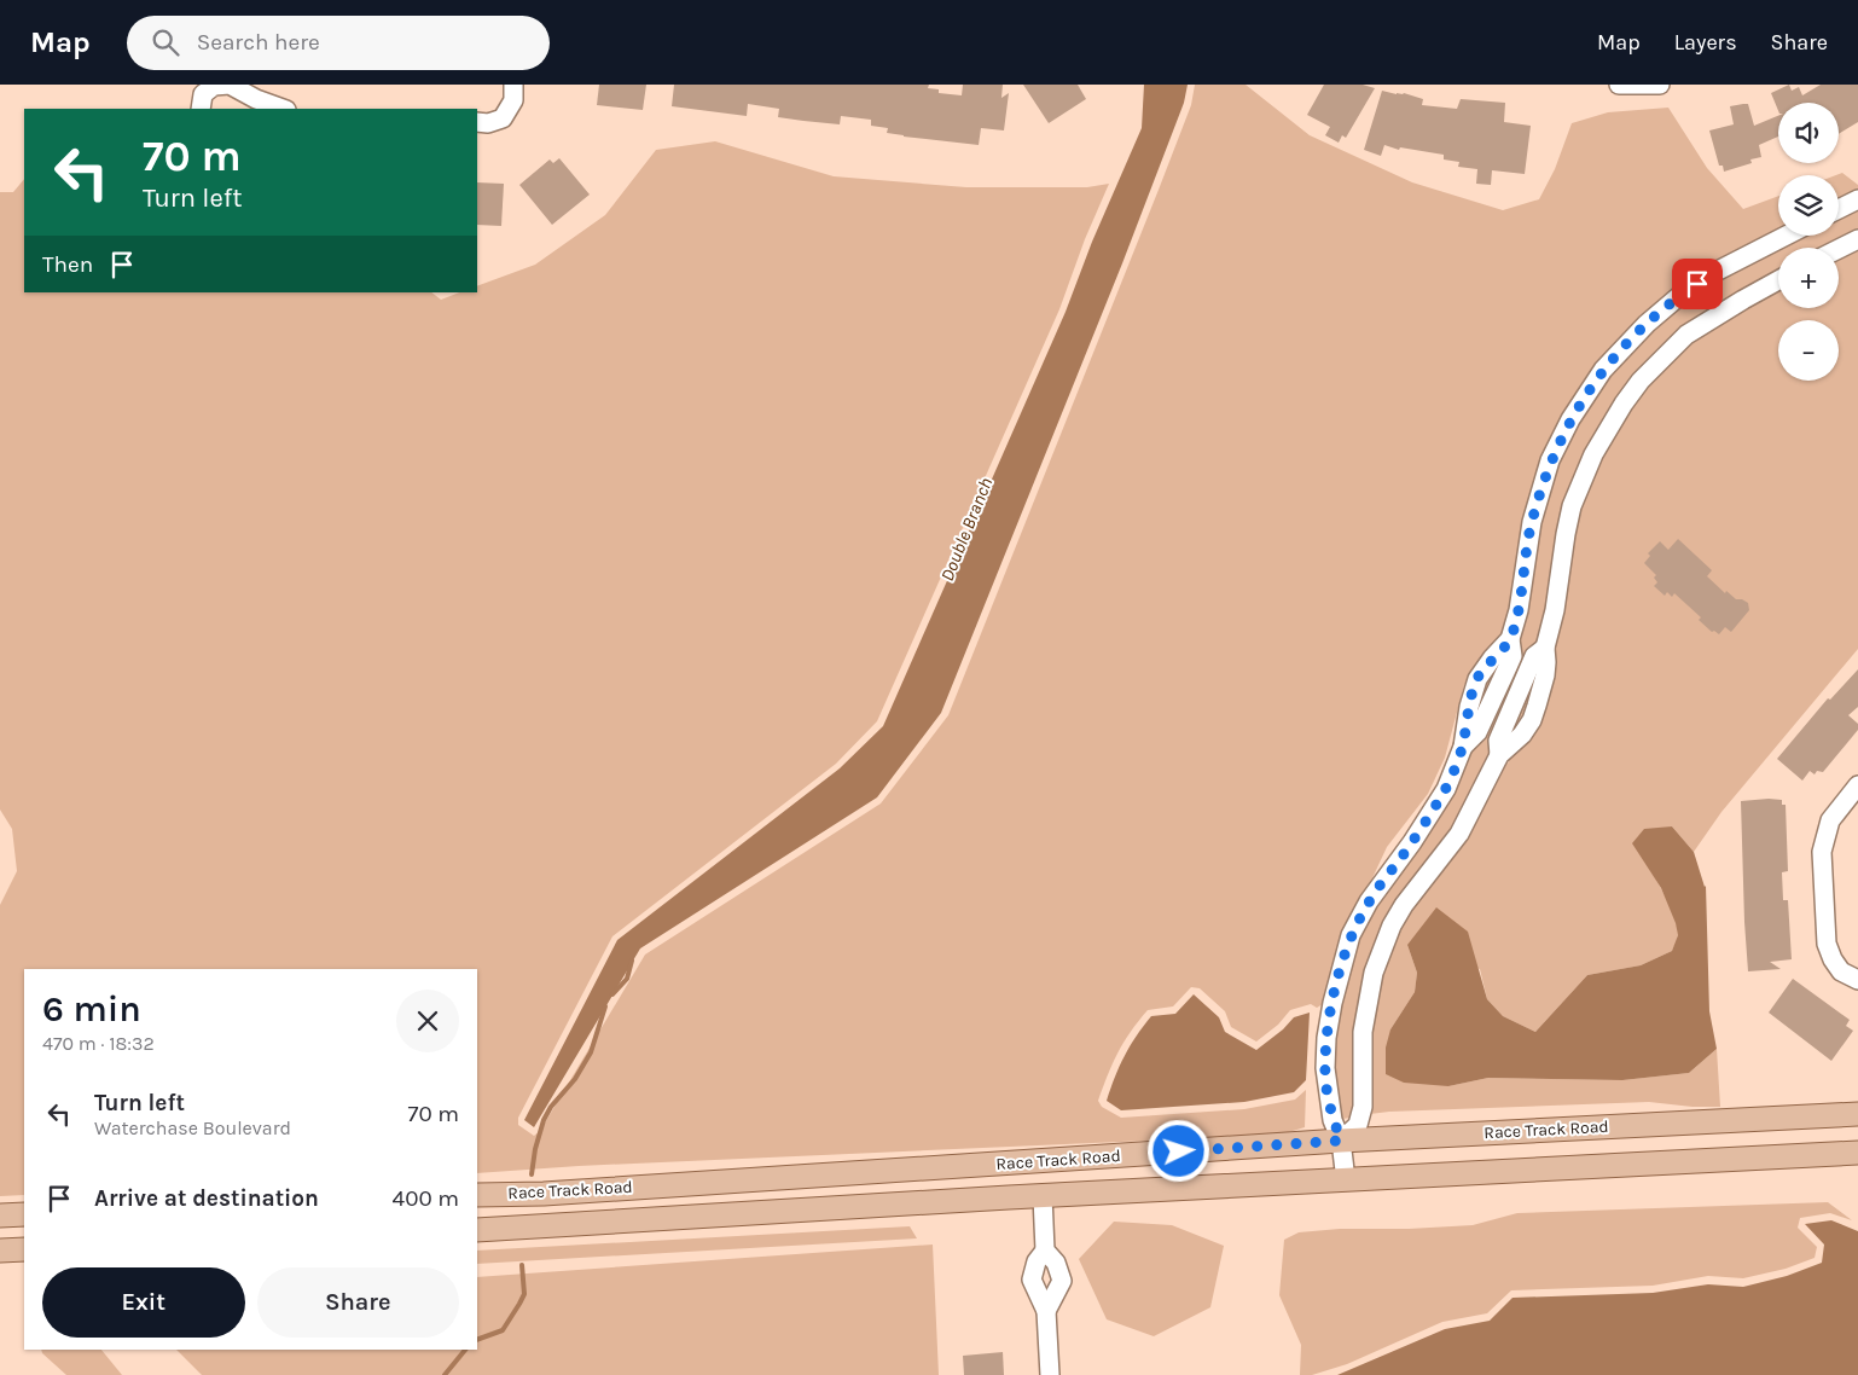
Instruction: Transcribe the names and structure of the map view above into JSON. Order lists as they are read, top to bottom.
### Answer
{
  "streets": {
    "main road": ["Race Track Road"]
  },
  "water": ["Double Branch"],
  "page": {
    "header": "Map",
    "search": "Search here",
    "nav": ["Map", "Layers", "Share"],
    "map_buttons": ["+", "−"],
    "turn": ["70 m", "Turn left"],
    "then": "Then",
    "heading": ["6 min", "470 m · 18:32"],
    "list": [
      {
        "name": "Turn left",
        "note": "Waterchase Boulevard",
        "value": "70 m"
      },
      {
        "name": "Arrive at destination",
        "value": "400 m"
      }
    ],
    "buttons": ["Exit", "Share"]
  }
}
